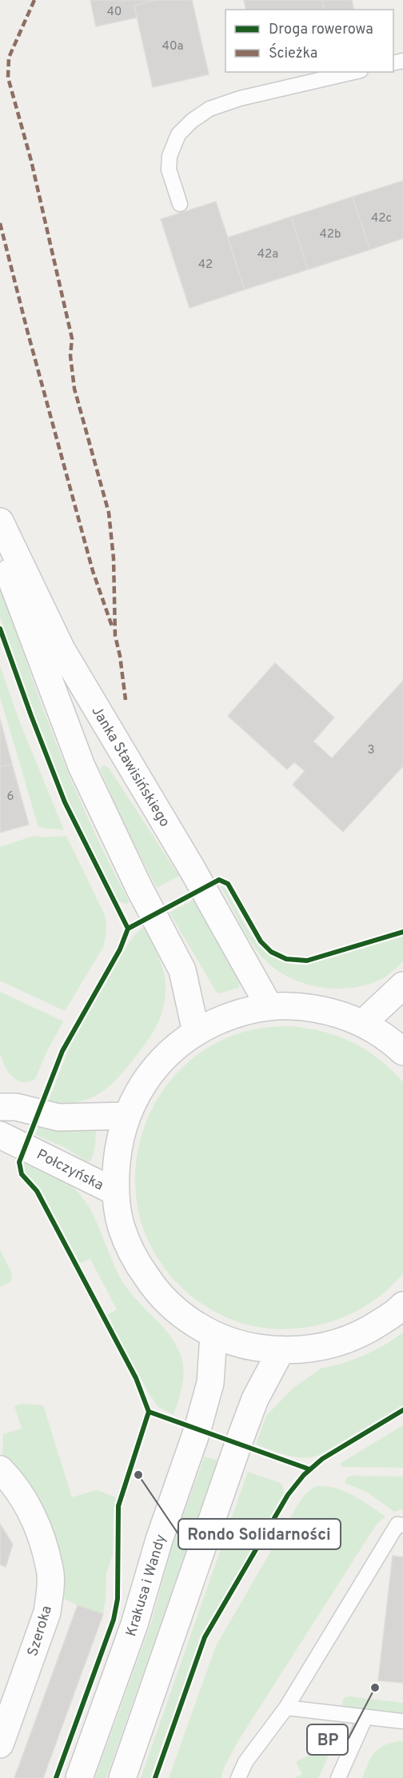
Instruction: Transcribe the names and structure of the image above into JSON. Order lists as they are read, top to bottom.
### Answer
{
  "streets": {
    "street": [
      "Janka Stawisińskiego",
      "Połczyńska",
      "Krakusa i Wandy",
      "Szeroka"
    ]
  },
  "places": ["Rondo Solidarności", "BP"],
  "house_numbers": [
    "40",
    "40a",
    "42c",
    "42b",
    "42a",
    "42",
    "3",
    "6"
  ],
  "legend": ["Droga rowerowa", "Ścieżka"]
}
